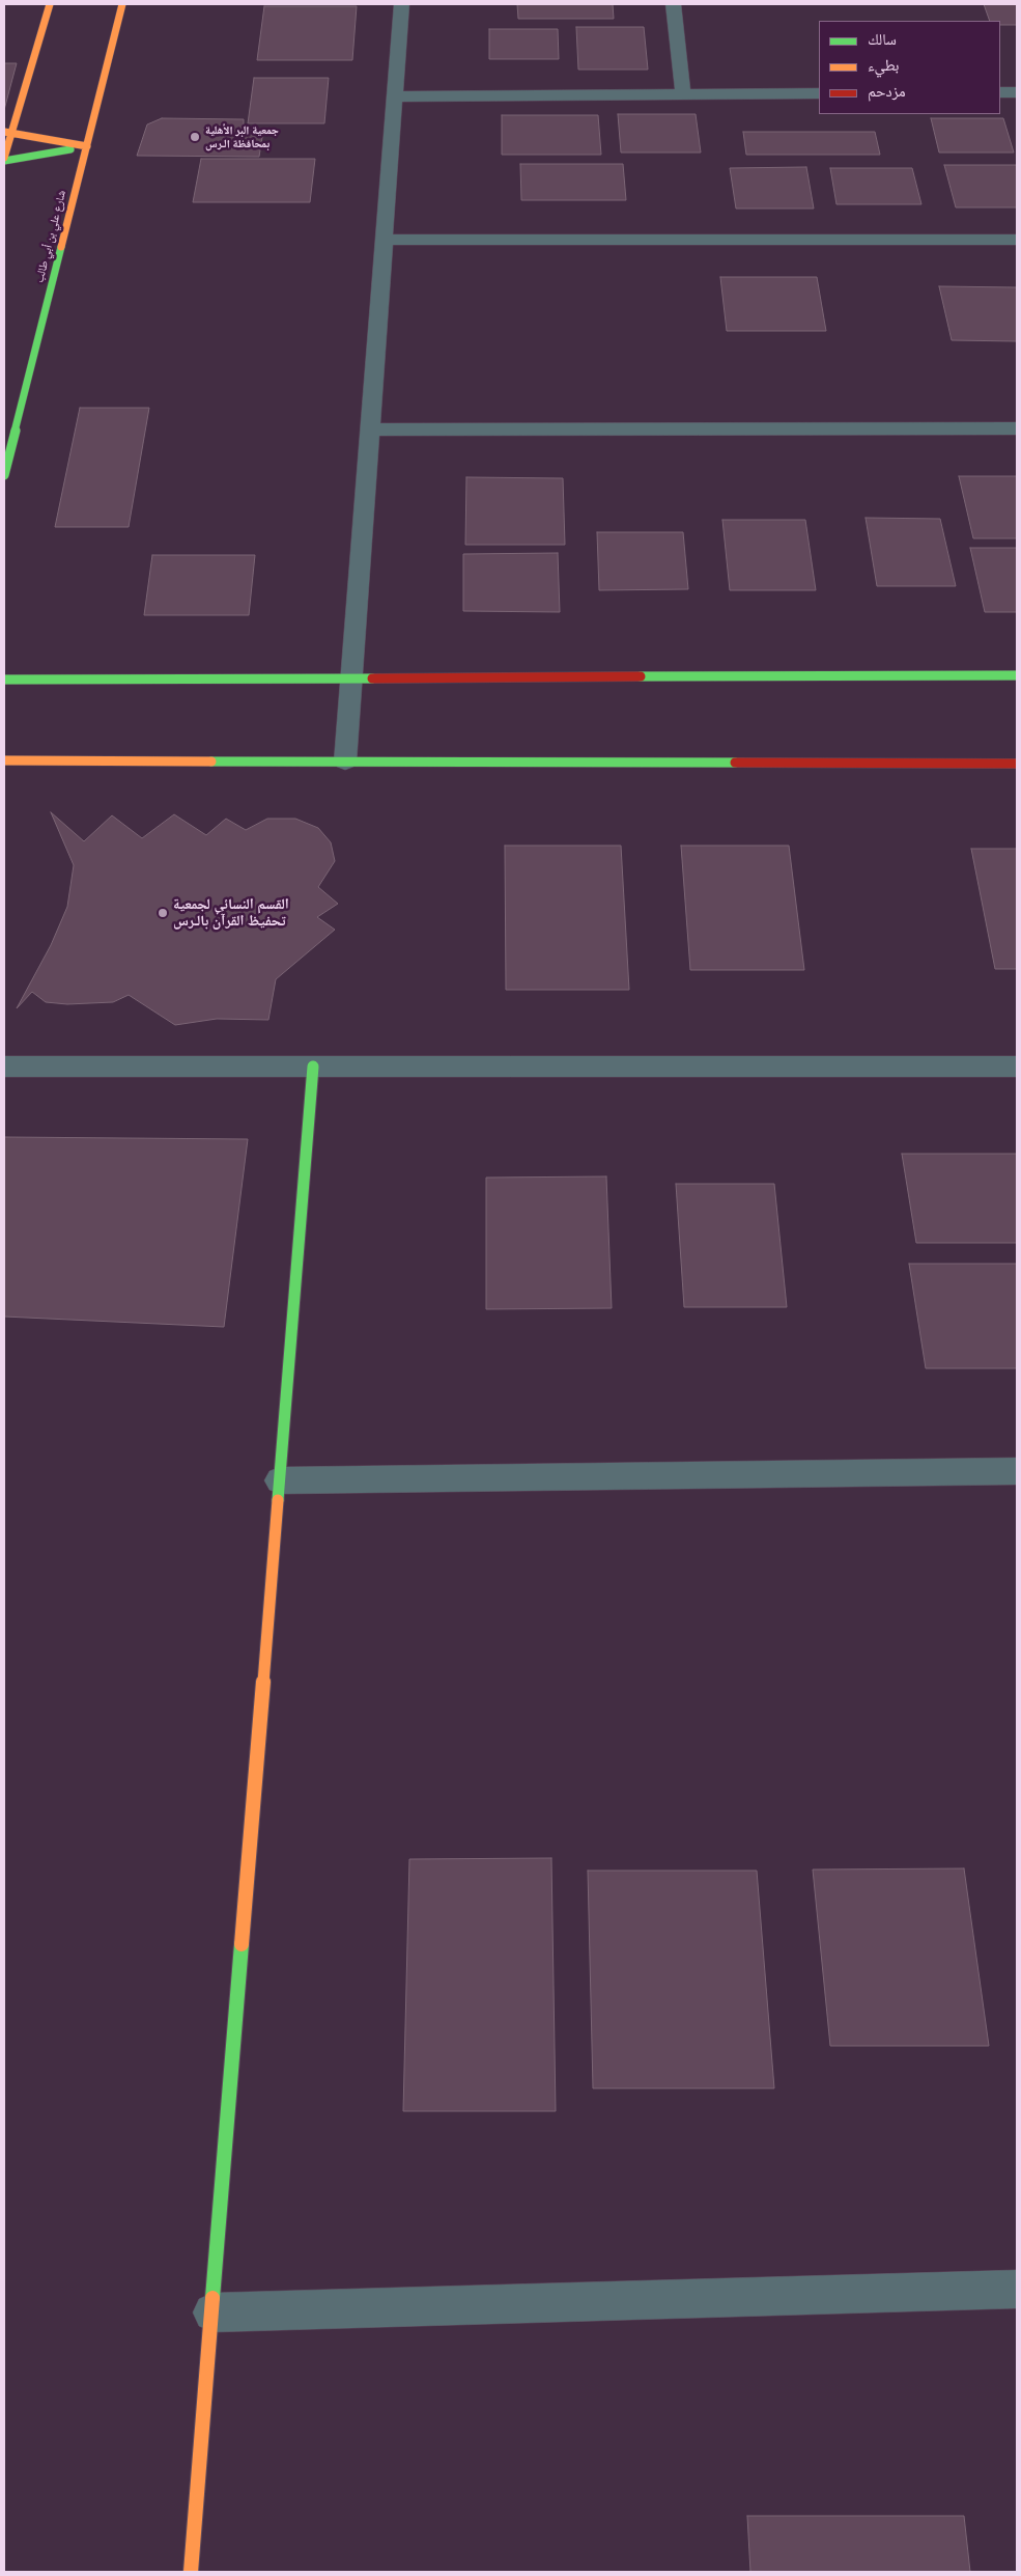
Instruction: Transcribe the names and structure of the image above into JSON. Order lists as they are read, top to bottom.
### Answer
{
  "streets": {
    "street": ["شارع علي بن أبي طالب"]
  },
  "places": ["جمعية البر الأهلية بمحافظة الـرس", "القسم النسائي لجمعية تحفيظ القرآن بالـرس"],
  "legend": ["سالك", "بطيء", "مزدحم"]
}
